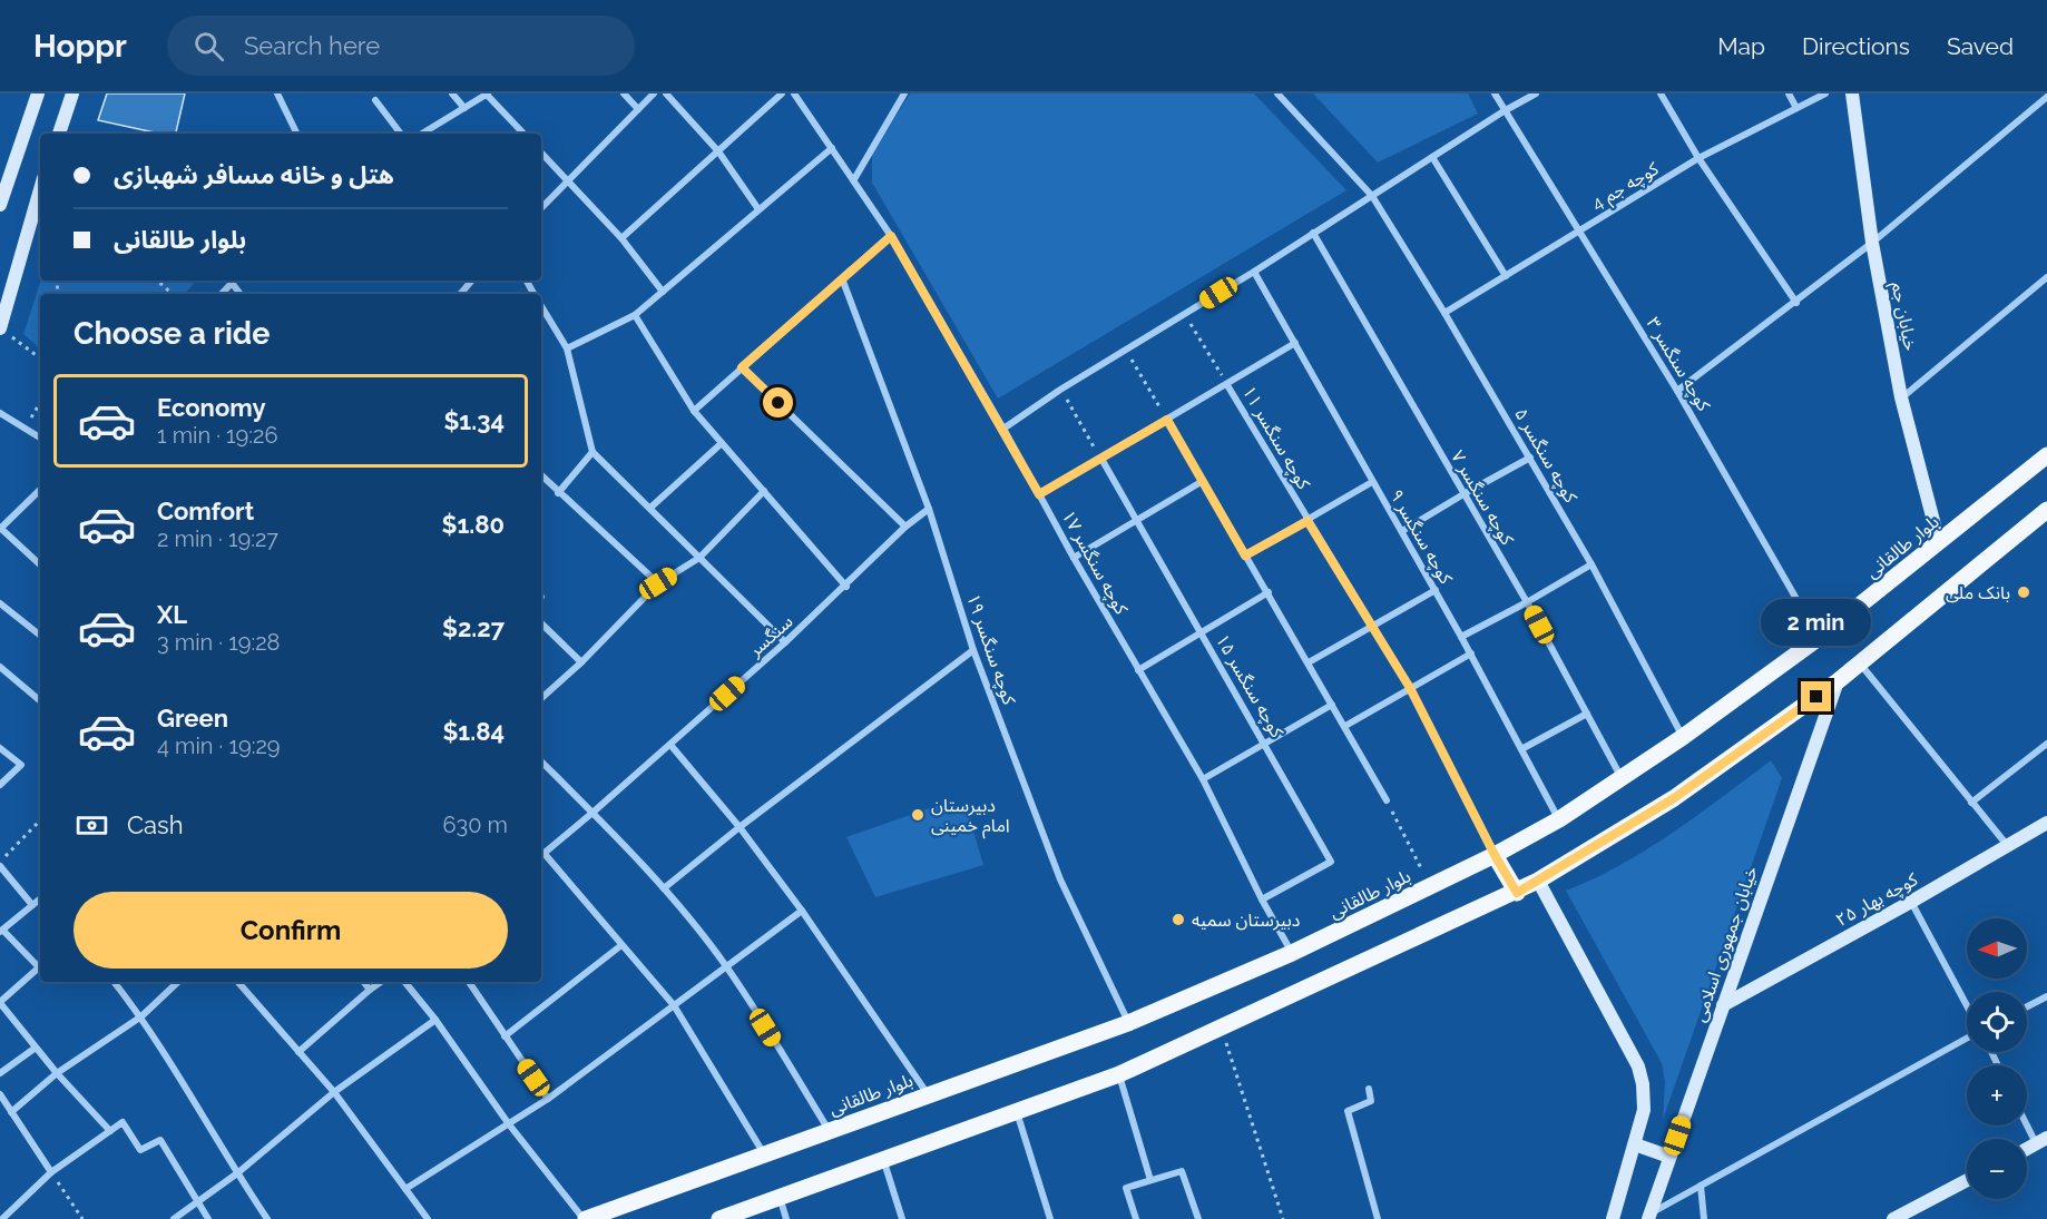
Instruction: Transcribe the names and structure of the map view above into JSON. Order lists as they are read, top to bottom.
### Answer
{
  "streets": {
    "main road": ["بلوار طالقانی"],
    "street": [
      "کوچه جم 4",
      "خیابان جم",
      "کوچه سنگسر ۳",
      "کوچه سنگسر ۱۱",
      "کوچه سنگسر ۵",
      "کوچه سنگسر ۷",
      "کوچه سنگسر ۹",
      "کوچه سنگسر ۱۷",
      "سنگسر",
      "کوچه سنگسر ۱۹",
      "کوچه سنگسر ۱۵",
      "کوچه بهار ۲۵",
      "خیابان جمهوری اسلامی"
    ]
  },
  "crossings": [
    ["کوچه جم 4", "کوچه سنگسر ۳"],
    ["کوچه جم 4", "کوچه سنگسر ۵"],
    ["خیابان جم", "بلوار طالقانی"],
    ["کوچه سنگسر ۳", "بلوار طالقانی"],
    ["کوچه سنگسر ۱۱", "بلوار طالقانی"],
    ["کوچه سنگسر ۵", "بلوار طالقانی"],
    ["کوچه سنگسر ۷", "بلوار طالقانی"],
    ["کوچه سنگسر ۹", "بلوار طالقانی"],
    ["بلوار طالقانی", "کوچه سنگسر ۱۷"],
    ["بلوار طالقانی", "کوچه سنگسر ۱۹"],
    ["کوچه سنگسر ۱۷", "کوچه سنگسر ۱۵"],
    ["سنگسر", "کوچه سنگسر ۱۹"],
    ["کوچه بهار ۲۵", "خیابان جمهوری اسلامی"]
  ],
  "places": ["بانک ملی", "دبیرستان امام خمینی", "دبیرستان سمیه"],
  "north": "left",
  "page": {
    "header": "Hoppr",
    "search": "Search here",
    "nav": ["Map", "Directions", "Saved"],
    "banner": ["هتل و خانه مسافر شهبازی", "بلوار طالقانی"],
    "heading": "Choose a ride",
    "list": [
      {
        "name": "Economy",
        "note": "1 min · 19:26",
        "value": "$1.34"
      },
      {
        "name": "Comfort",
        "note": "2 min · 19:27",
        "value": "$1.80"
      },
      {
        "name": "XL",
        "note": "3 min · 19:28",
        "value": "$2.27"
      },
      {
        "name": "Green",
        "note": "4 min · 19:29",
        "value": "$1.84"
      }
    ],
    "bubble": "2 min",
    "pay": ["Cash", "630 m"],
    "buttons": "Confirm",
    "map_buttons": ["+", "−"]
  }
}
